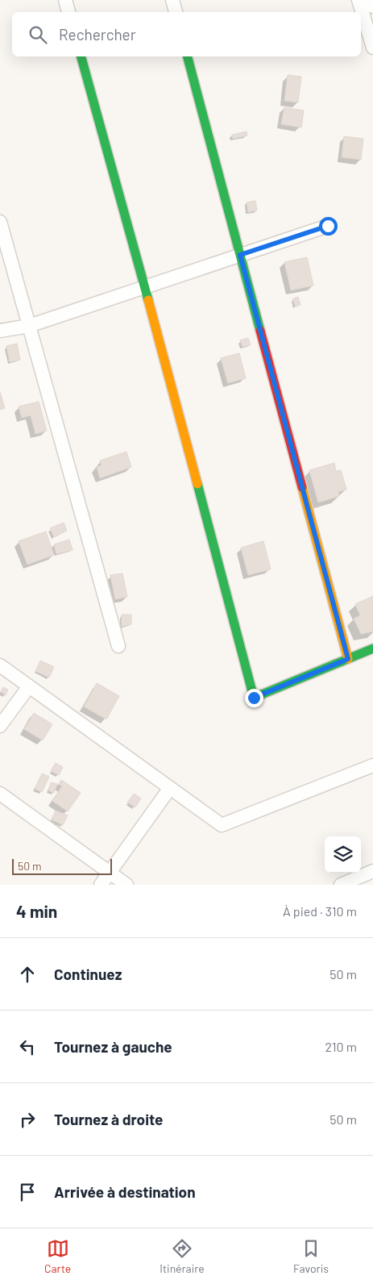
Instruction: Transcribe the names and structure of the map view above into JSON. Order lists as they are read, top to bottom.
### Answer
{
  "scale_bar": "50 m",
  "page": {
    "search": "Rechercher",
    "scale": "50 m",
    "heading": ["4 min", "À pied · 310 m"],
    "list": [
      ["Continuez", "50 m"],
      ["Tournez à gauche", "210 m"],
      ["Tournez à droite", "50 m"],
      "Arrivée à destination"
    ],
    "nav": ["Carte", "Itinéraire", "Favoris"]
  }
}
